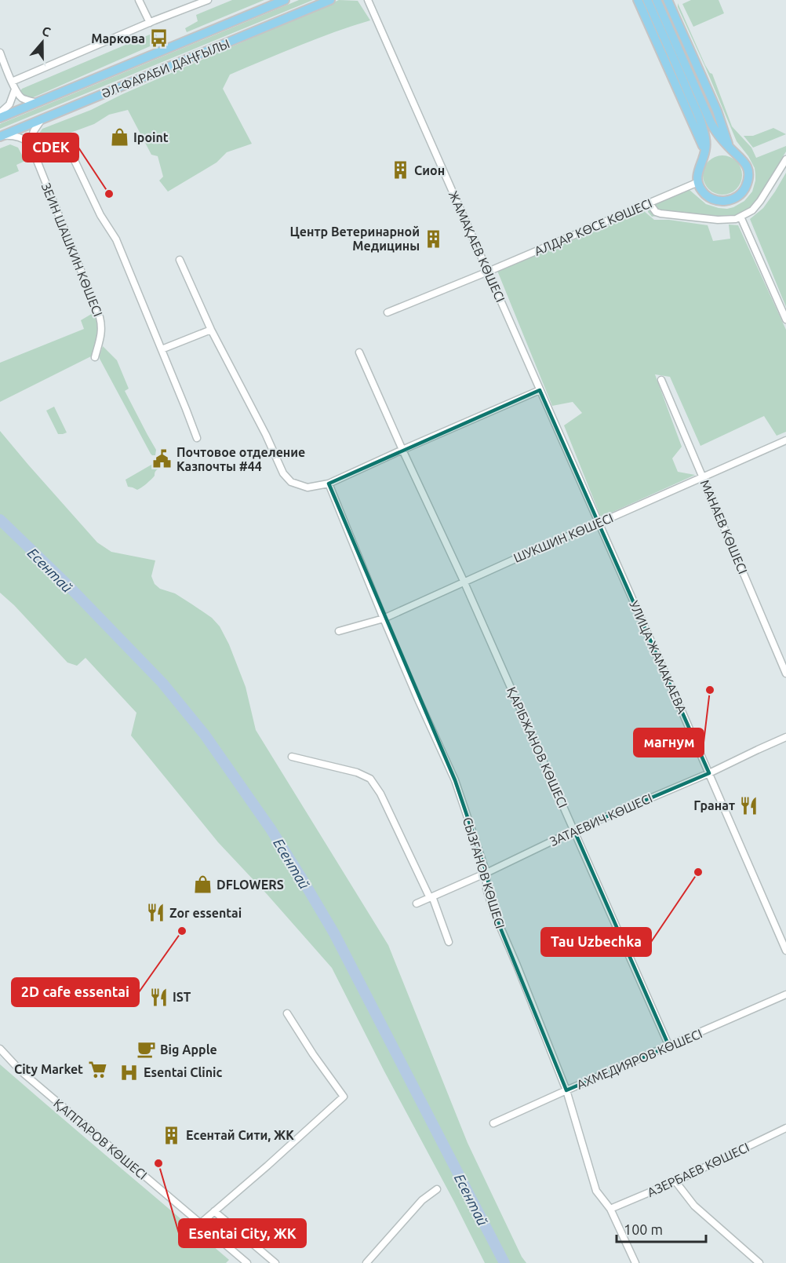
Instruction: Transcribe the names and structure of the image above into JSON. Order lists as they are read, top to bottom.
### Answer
{
  "streets": {
    "main road": ["ӘЛ-ФАРАБИ ДАҢҒЫЛЫ"],
    "street": [
      "АЛДАР КӨСЕ КӨШЕСІ",
      "ЖАМАҚАЕВ КӨШЕСІ",
      "ЗЕИН ШАШКИН КӨШЕСІ",
      "МАНАЕВ КӨШЕСІ",
      "ШУКШИН КӨШЕСІ",
      "УЛИЦА ЖАМАКАЕВА",
      "ҚАРІБЖАНОВ КӨШЕСІ",
      "ЗАТАЕВИЧ КӨШЕСІ",
      "СЫЗҒАНОВ КӨШЕСІ",
      "АХМЕДИЯРОВ КӨШЕСІ",
      "ҚАППАРОВ КӨШЕСІ",
      "АЗЕРБАЕВ КӨШЕСІ"
    ]
  },
  "crossings": [
    ["АЛДАР КӨСЕ КӨШЕСІ", "ЖАМАҚАЕВ КӨШЕСІ"],
    ["ЖАМАҚАЕВ КӨШЕСІ", "УЛИЦА ЖАМАКАЕВА"],
    ["МАНАЕВ КӨШЕСІ", "ШУКШИН КӨШЕСІ"],
    ["ШУКШИН КӨШЕСІ", "УЛИЦА ЖАМАКАЕВА"],
    ["ШУКШИН КӨШЕСІ", "ҚАРІБЖАНОВ КӨШЕСІ"],
    ["ШУКШИН КӨШЕСІ", "СЫЗҒАНОВ КӨШЕСІ"],
    ["УЛИЦА ЖАМАКАЕВА", "ЗАТАЕВИЧ КӨШЕСІ"],
    ["ҚАРІБЖАНОВ КӨШЕСІ", "ЗАТАЕВИЧ КӨШЕСІ"],
    ["ҚАРІБЖАНОВ КӨШЕСІ", "АХМЕДИЯРОВ КӨШЕСІ"],
    ["ЗАТАЕВИЧ КӨШЕСІ", "СЫЗҒАНОВ КӨШЕСІ"],
    ["СЫЗҒАНОВ КӨШЕСІ", "АХМЕДИЯРОВ КӨШЕСІ"],
    ["СЫЗҒАНОВ КӨШЕСІ", "АЗЕРБАЕВ КӨШЕСІ"]
  ],
  "water": ["Есентай"],
  "places": {
    "bus stop": ["Маркова"],
    "shop": ["Ipoint", "DFLOWERS"],
    "building": ["Сион", "Центр Ветеринарной Медицины", "Есентай Сити, ЖК"],
    "other": [
      "CDEK",
      "магнум",
      "Tau Uzbechka",
      "2D cafe essentai",
      "Esentai City, ЖК"
    ],
    "public building": ["Почтовое отделение Казпочты #44"],
    "restaurant": ["Гранат", "Zor essentai", "IST"],
    "cafe": ["Big Apple"],
    "supermarket": ["City Market"],
    "hospital": ["Esentai Clinic"]
  },
  "scale_bar": "100 m",
  "north": "top"
}
